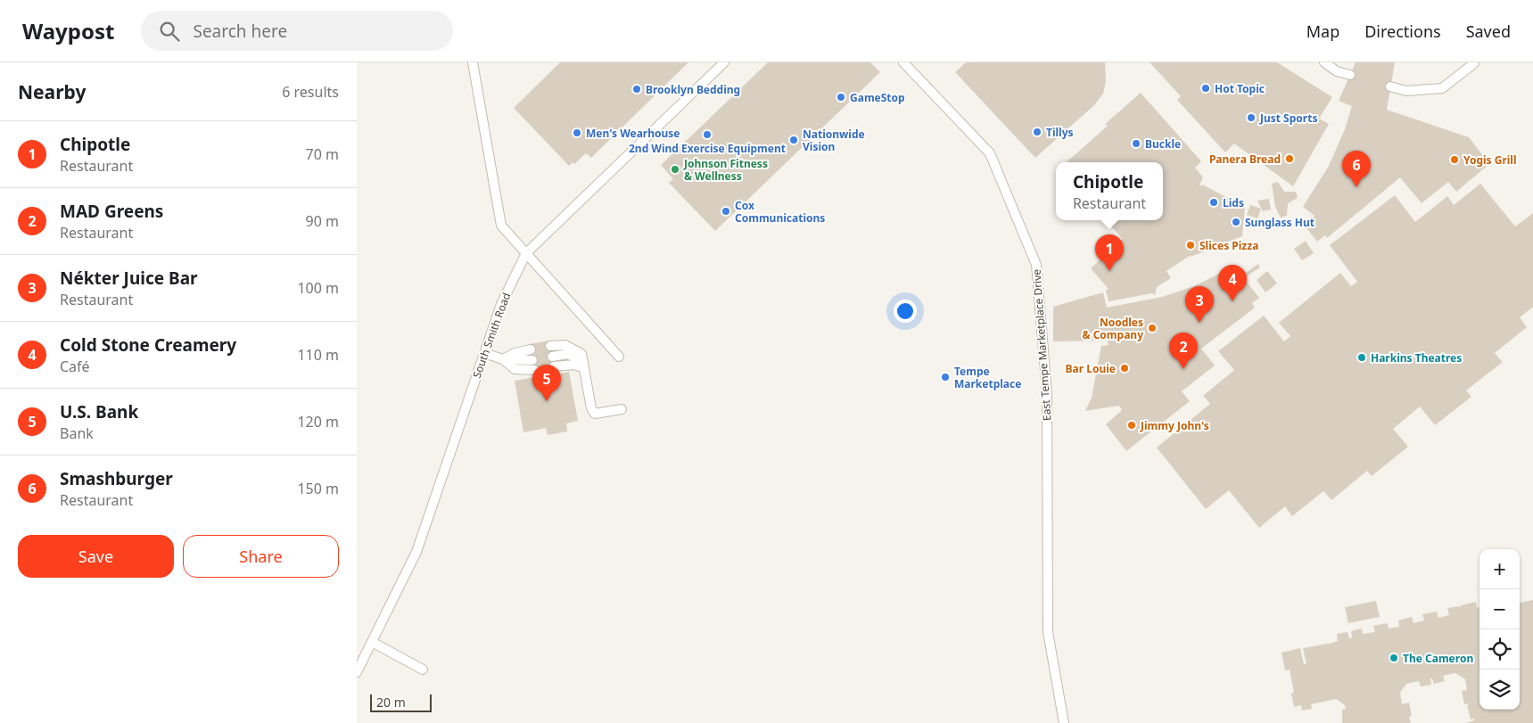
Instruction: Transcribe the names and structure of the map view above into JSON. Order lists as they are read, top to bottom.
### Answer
{
  "streets": {
    "lane": ["South Smith Road", "East Tempe Marketplace Drive"]
  },
  "places": [
    "Hot Topic",
    "Brooklyn Bedding",
    "GameStop",
    "Just Sports",
    "Tillys",
    "Men's Wearhouse",
    "2nd Wind Exercise Equipment",
    "Nationwide Vision",
    "Buckle",
    "Panera Bread",
    "Yogis Grill",
    "Johnson Fitness & Wellness",
    "Lids",
    "Cox Communications",
    "Sunglass Hut",
    "Slices Pizza",
    "Noodles & Company",
    "Harkins Theatres",
    "Bar Louie",
    "Tempe Marketplace",
    "Jimmy John's",
    "The Cameron"
  ],
  "scale_bar": "20 m",
  "page": {
    "header": "Waypost",
    "search": "Search here",
    "nav": ["Map", "Directions", "Saved"],
    "heading": ["Nearby", "6 results"],
    "list": [
      {
        "mark": "1",
        "name": "Chipotle",
        "note": "Restaurant",
        "value": "70 m"
      },
      {
        "mark": "2",
        "name": "MAD Greens",
        "note": "Restaurant",
        "value": "90 m"
      },
      {
        "mark": "3",
        "name": "Nékter Juice Bar",
        "note": "Restaurant",
        "value": "100 m"
      },
      {
        "mark": "4",
        "name": "Cold Stone Creamery",
        "note": "Café",
        "value": "110 m"
      },
      {
        "mark": "5",
        "name": "U.S. Bank",
        "note": "Bank",
        "value": "120 m"
      },
      {
        "mark": "6",
        "name": "Smashburger",
        "note": "Restaurant",
        "value": "150 m"
      }
    ],
    "pins": [
      "6",
      "1",
      "4",
      "3",
      "2",
      "5"
    ],
    "popup": ["Chipotle", "Restaurant"],
    "buttons": ["Save", "Share"],
    "map_buttons": ["+", "−"],
    "scale": "20 m"
  }
}
